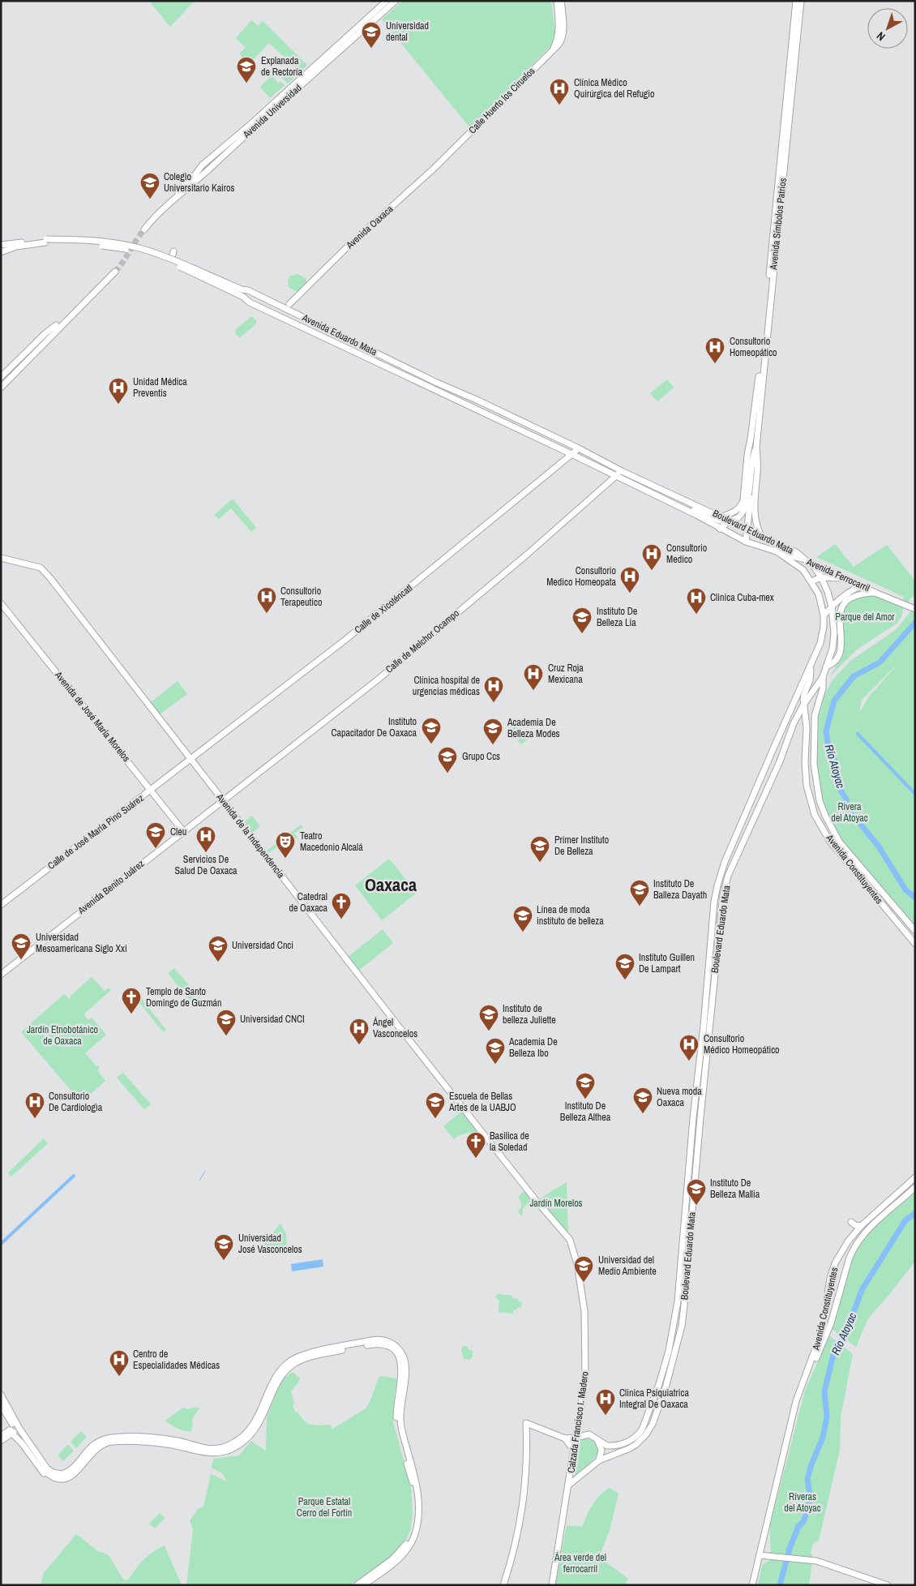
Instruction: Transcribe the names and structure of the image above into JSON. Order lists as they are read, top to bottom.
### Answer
{
  "streets": {
    "main road": [
      "Calle Huerto los Ciruelos",
      "Avenida Universidad",
      "Avenida Símbolos Patrios",
      "Avenida Oaxaca",
      "Avenida Eduardo Mata",
      "Boulevard Eduardo Mata",
      "Avenida Ferrocarril",
      "Calle de Xicoténcatl",
      "Calle de Melchor Ocampo",
      "Avenida de José María Morelos",
      "Calle de José María Pino Suárez",
      "Avenida de la Independencia",
      "Avenida Constituyentes",
      "Avenida Benito Juárez",
      "Calzada Francisco I. Madero"
    ]
  },
  "crossings": [
    ["Calle Huerto los Ciruelos", "Avenida Oaxaca"],
    ["Avenida Eduardo Mata", "Boulevard Eduardo Mata"],
    ["Avenida Eduardo Mata", "Calle de Xicoténcatl"],
    ["Avenida Eduardo Mata", "Calle de Melchor Ocampo"],
    ["Boulevard Eduardo Mata", "Avenida Ferrocarril"],
    ["Boulevard Eduardo Mata", "Calle de Melchor Ocampo"],
    ["Boulevard Eduardo Mata", "Avenida Constituyentes"],
    ["Boulevard Eduardo Mata", "Calzada Francisco I. Madero"],
    ["Calle de Xicoténcatl", "Calle de José María Pino Suárez"],
    ["Calle de Xicoténcatl", "Avenida de la Independencia"],
    ["Calle de Melchor Ocampo", "Avenida de la Independencia"],
    ["Calle de Melchor Ocampo", "Avenida Benito Juárez"],
    ["Avenida de José María Morelos", "Calle de José María Pino Suárez"],
    ["Avenida de José María Morelos", "Avenida Benito Juárez"],
    ["Calle de José María Pino Suárez", "Avenida de la Independencia"],
    ["Avenida de la Independencia", "Avenida Benito Juárez"],
    ["Avenida de la Independencia", "Calzada Francisco I. Madero"]
  ],
  "districts": ["Oaxaca"],
  "water": ["Río Atoyac"],
  "parks": [
    "Parque del Amor",
    "Rivera del Atoyac",
    "Jardín Etnobotánico de Oaxaca",
    "Jardín Morelos",
    "Riveras del Atoyac",
    "Parque Estatal Cerro del Fortín",
    "Área verde del ferrocarril"
  ],
  "places": {
    "school or university": [
      "Universidad dental",
      "Explanada de Rectoría",
      "Colegio Universitario Kairos",
      "Instituto De Belleza Lia",
      "Instituto Capacitador De Oaxaca",
      "Academia De Belleza Modes",
      "Grupo Ccs",
      "Cleu",
      "Primer Instituto De Belleza",
      "Instituto De Balleza Dayath",
      "Línea de moda instituto de belleza",
      "Universidad Mesoamericana Siglo Xxi",
      "Universidad Cnci",
      "Instituto Guillen De Lampart",
      "Instituto de belleza Juliette",
      "Universidad CNCI",
      "Academia De Belleza Ibo",
      "Instituto De Belleza Althea",
      "Nueva moda Oaxaca",
      "Escuela de Bellas Artes de la UABJO",
      "Instituto De Belleza Mallia",
      "Universidad José Vasconcelos",
      "Universidad del Medio Ambiente"
    ],
    "hospital": [
      "Clínica Médico Quirúrgica del Refugio",
      "Consultorio Homeopático",
      "Unidad Médica Preventis",
      "Consultorio Medico",
      "Consultorio Medico Homeopata",
      "Consultorio Terapeutico",
      "Clinica Cuba-mex",
      "Cruz Roja Mexicana",
      "Clínica hospital de urgencias médicas",
      "Servicios De Salud De Oaxaca",
      "Ángel Vasconcelos",
      "Consultorio Médico Homeopático",
      "Consultorio De Cardiologìa",
      "Centro de Especialidades Médicas",
      "Clinica Psiquiatrica Integral De Oaxaca"
    ],
    "theatre": ["Teatro Macedonio Alcalá"],
    "church": ["Catedral de Oaxaca", "Templo de Santo Domingo de Guzmán", "Basilica de la Soledad"]
  },
  "north": "bottom left"
}
